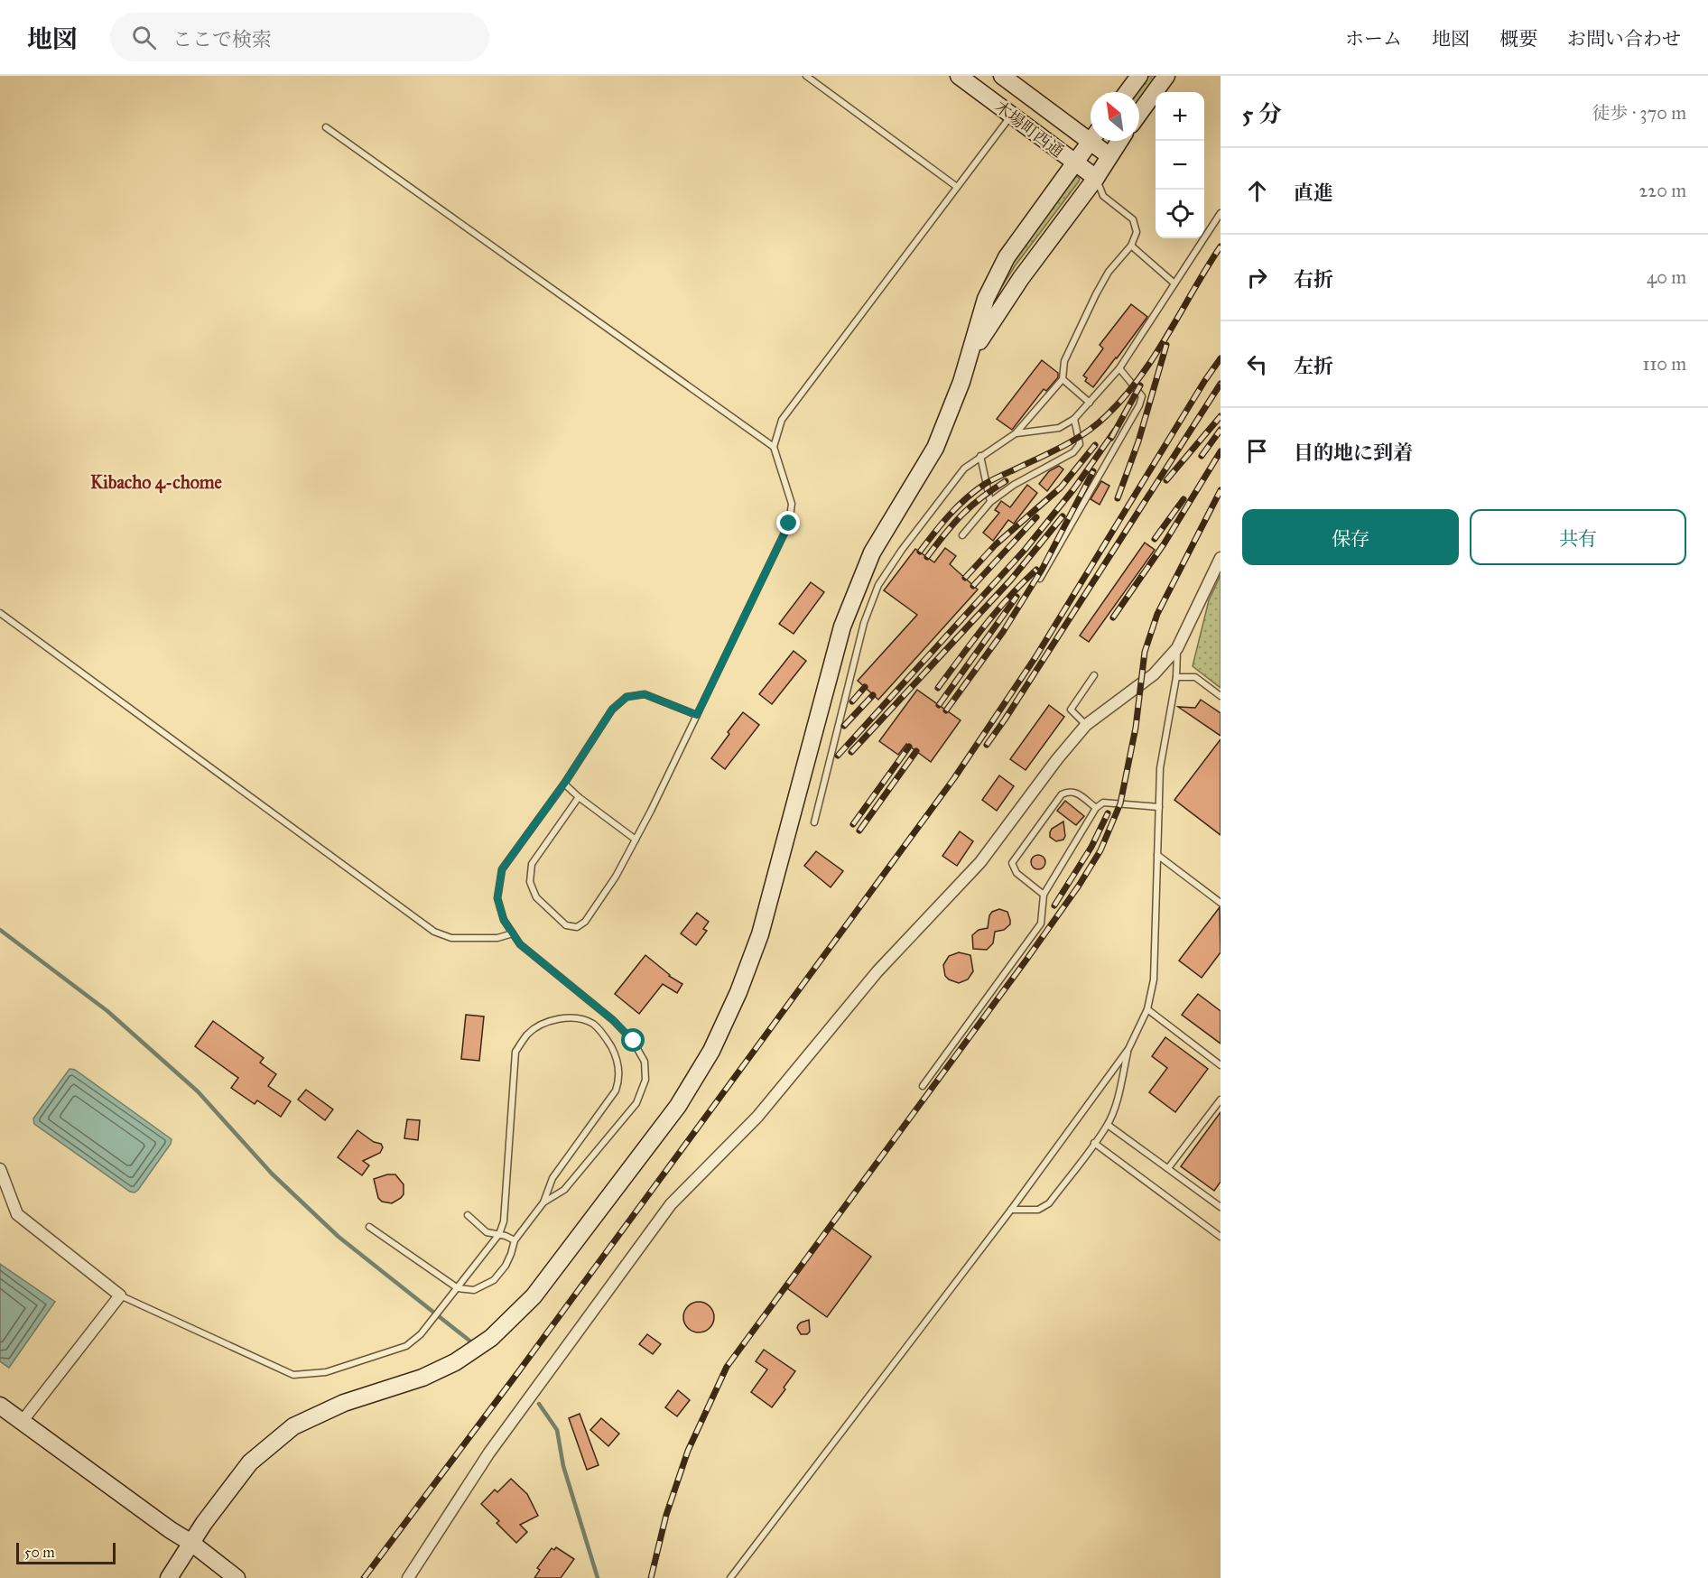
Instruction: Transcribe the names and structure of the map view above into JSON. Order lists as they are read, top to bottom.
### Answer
{
  "streets": {
    "street": ["木場町西通"]
  },
  "districts": ["Kibacho 4-chome"],
  "scale_bar": "50 m",
  "north": "top left",
  "page": {
    "header": "地図",
    "search": "ここで検索",
    "nav": [
      "ホーム",
      "地図",
      "概要",
      "お問い合わせ"
    ],
    "heading": ["5 分", "徒歩 · 370 m"],
    "map_buttons": ["+", "−"],
    "list": [
      ["直進", "220 m"],
      ["右折", "40 m"],
      ["左折", "110 m"],
      "目的地に到着"
    ],
    "buttons": ["保存", "共有"],
    "scale": "50 m"
  }
}
